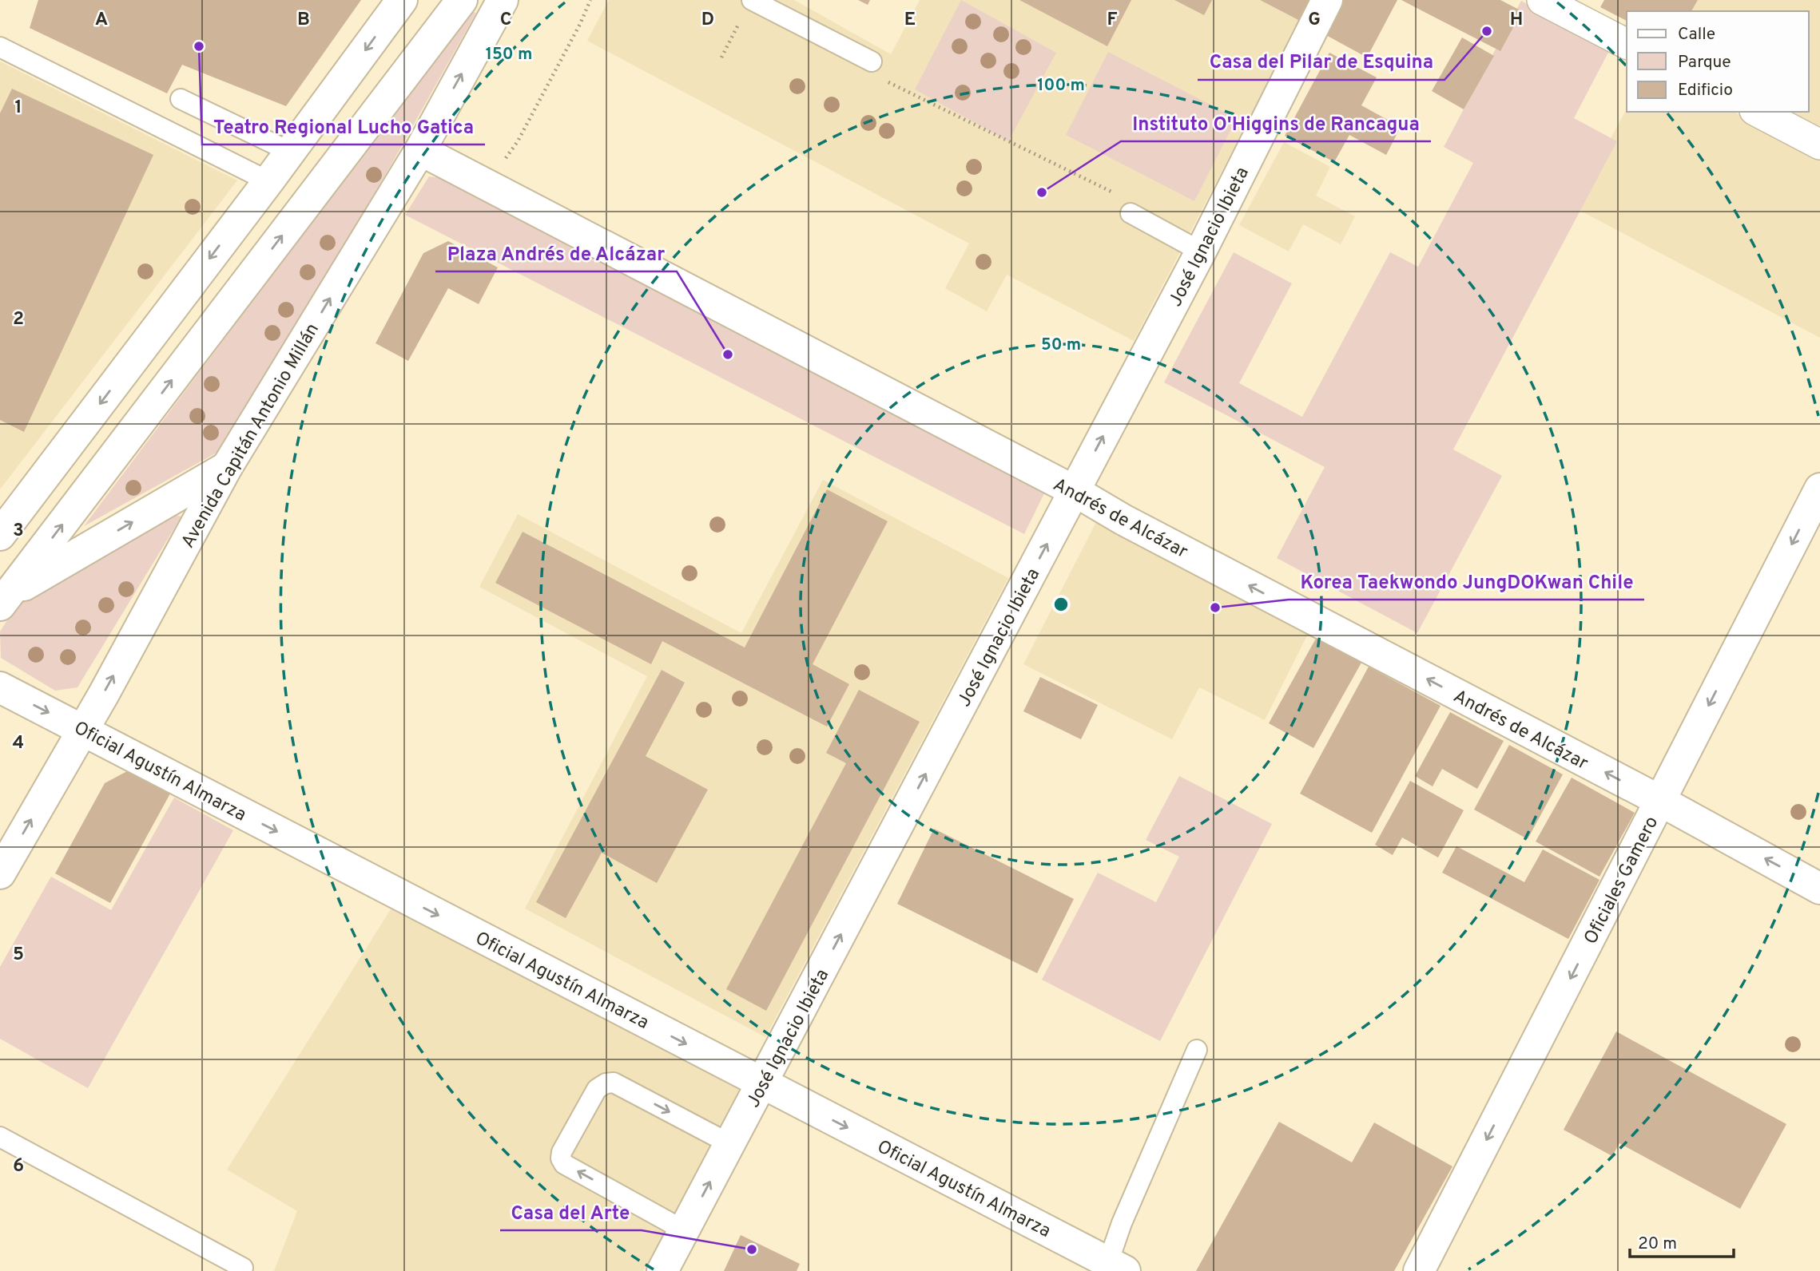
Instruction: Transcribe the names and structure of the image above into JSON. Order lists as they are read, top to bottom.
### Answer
{
  "streets": {
    "street": [
      "José Ignacio Ibieta",
      "Avenida Capitán Antonio Millán",
      "Andrés de Alcázar",
      "Oficial Agustín Almarza",
      "Oficiales Gamero"
    ]
  },
  "crossings": [
    ["José Ignacio Ibieta", "Andrés de Alcázar"],
    ["José Ignacio Ibieta", "Oficial Agustín Almarza"],
    ["Avenida Capitán Antonio Millán", "Andrés de Alcázar"],
    ["Avenida Capitán Antonio Millán", "Oficial Agustín Almarza"],
    ["Andrés de Alcázar", "Oficiales Gamero"]
  ],
  "one_way": [
    "José Ignacio Ibieta",
    "Andrés de Alcázar",
    "Oficial Agustín Almarza",
    "Oficiales Gamero"
  ],
  "places": [
    "Casa del Pilar de Esquina",
    "Teatro Regional Lucho Gatica",
    "Instituto O'Higgins de Rancagua",
    "Plaza Andrés de Alcázar",
    "Korea Taekwondo JungDOKwan Chile",
    "Casa del Arte"
  ],
  "legend": ["Calle", "Parque", "Edificio"],
  "scale_bar": "20 m",
  "grid": {
    "columns": [
      "A",
      "B",
      "C",
      "D",
      "E",
      "F",
      "G",
      "H"
    ],
    "rows": [
      "1",
      "2",
      "3",
      "4",
      "5",
      "6"
    ]
  },
  "rings": ["150 m", "100 m", "50 m"]
}
